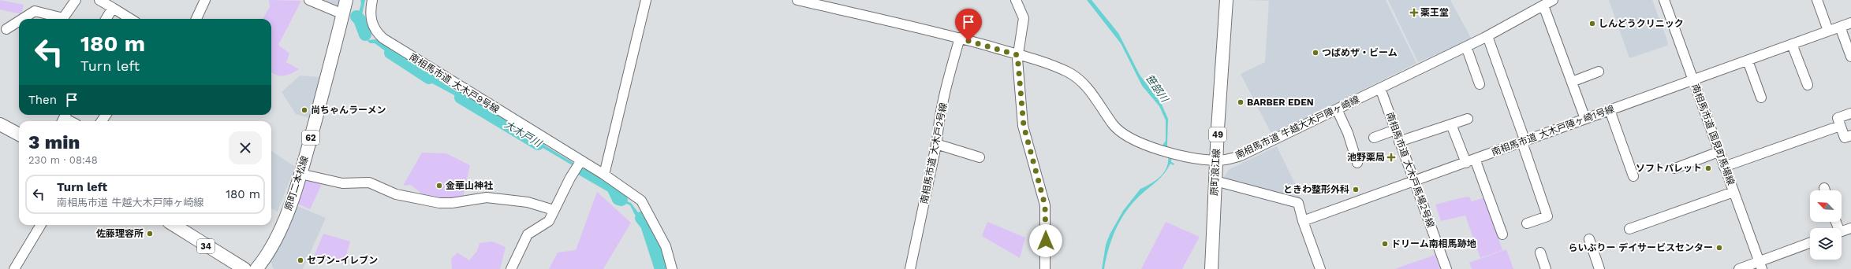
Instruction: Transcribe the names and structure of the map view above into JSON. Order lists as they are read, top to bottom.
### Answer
{
  "streets": {
    "main road": [
      "49",
      "62",
      "原町浪江線",
      "原町二本松線",
      "34"
    ],
    "street": [
      "南相馬市道 大木戸9号線",
      "南相馬市道 牛越大木戸陣ヶ崎線",
      "南相馬市道 大木戸陣ヶ崎1号線",
      "南相馬市道 国見町馬場線",
      "南相馬市道 大木戸2号線",
      "南相馬市道 大木戸馬場2号線"
    ]
  },
  "crossings": [
    ["南相馬市道 牛越大木戸陣ヶ崎線", "南相馬市道 大木戸2号線"],
    ["南相馬市道 牛越大木戸陣ヶ崎線", "南相馬市道 大木戸馬場2号線"],
    ["南相馬市道 牛越大木戸陣ヶ崎線", "原町浪江線"],
    ["南相馬市道 大木戸陣ヶ崎1号線", "南相馬市道 国見町馬場線"],
    ["南相馬市道 大木戸陣ヶ崎1号線", "南相馬市道 大木戸馬場2号線"]
  ],
  "water": ["笹部川", "大木戸川"],
  "places": {
    "health": ["薬王堂", "池野薬局"],
    "other": [
      "しんどうクリニック",
      "つばめザ・ビーム",
      "BARBER EDEN",
      "尚ちゃんラーメン",
      "ソフトパレット",
      "金華山神社",
      "ときわ整形外科",
      "佐藤理容所",
      "ドリーム南相馬跡地",
      "らいぶりー デイサービスセンター",
      "セブン-イレブン"
    ]
  },
  "north": "top left",
  "page": {
    "turn": ["180 m", "Turn left"],
    "then": "Then",
    "heading": ["3 min", "230 m · 08:48"],
    "list": [
      {
        "name": "Turn left",
        "note": "南相馬市道 牛越大木戸陣ヶ崎線",
        "value": "180 m"
      }
    ]
  }
}
